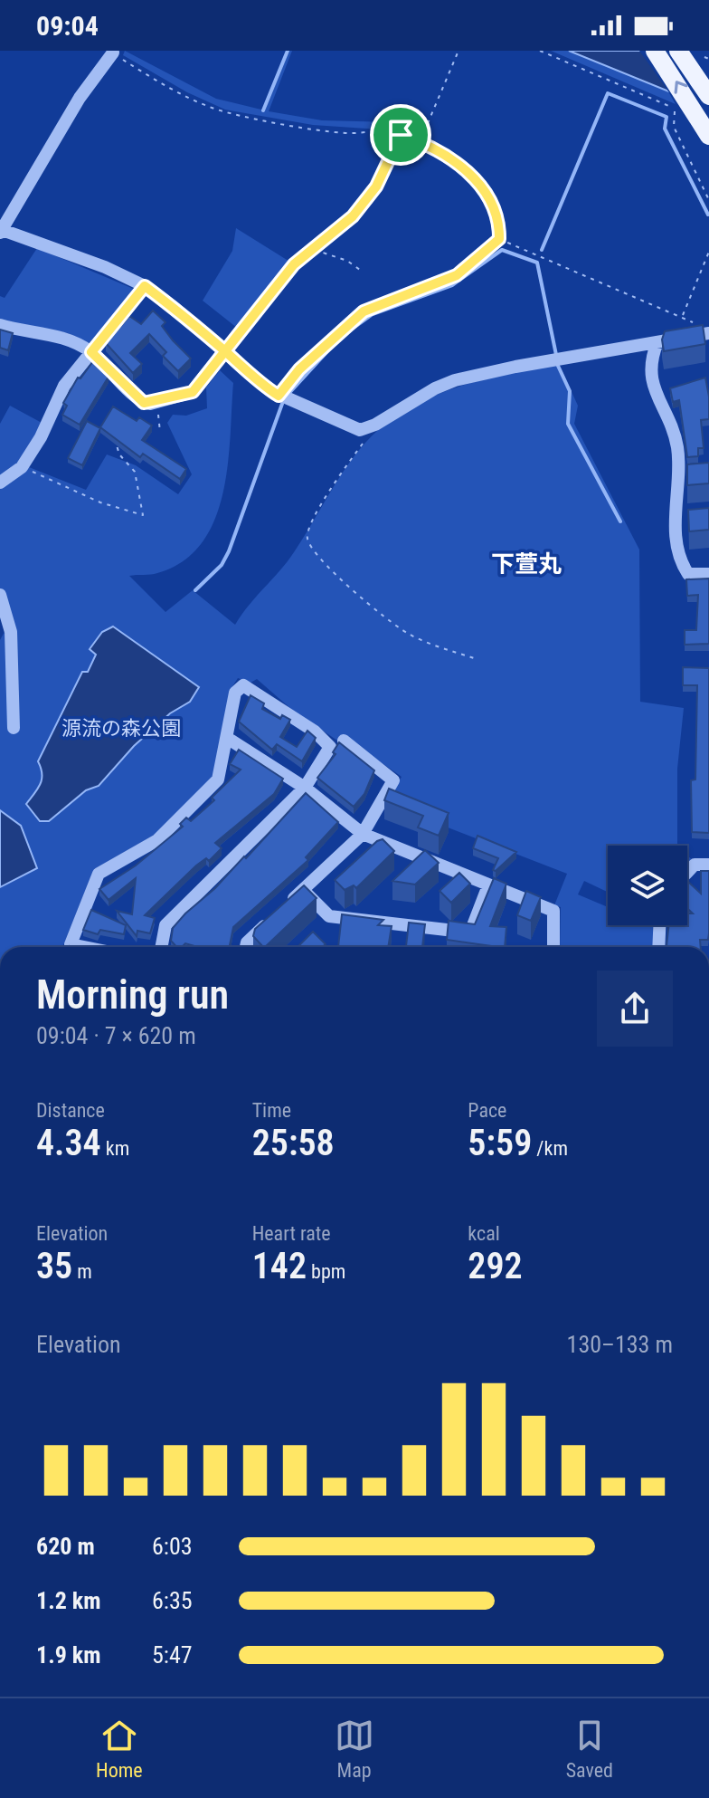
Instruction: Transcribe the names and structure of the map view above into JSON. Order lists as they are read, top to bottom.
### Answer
{
  "districts": ["下萱丸"],
  "parks": ["源流の森公園"],
  "page": {
    "status": "09:04",
    "heading": ["Morning run", "09:04 · 7 × 620 m"],
    "stats": [
      ["Distance", "4.34 km"],
      ["Time", "25:58"],
      ["Pace", "5:59 /km"],
      ["Elevation", "35 m"],
      ["Heart rate", "142 bpm"],
      ["kcal", "292"]
    ],
    "chart": ["Elevation", "130–133 m"],
    "list": [
      {
        "name": "620 m",
        "note": "6:03"
      },
      {
        "name": "1.2 km",
        "note": "6:35"
      },
      {
        "name": "1.9 km",
        "note": "5:47"
      }
    ],
    "tabs": ["Home", "Map", "Saved"]
  }
}
